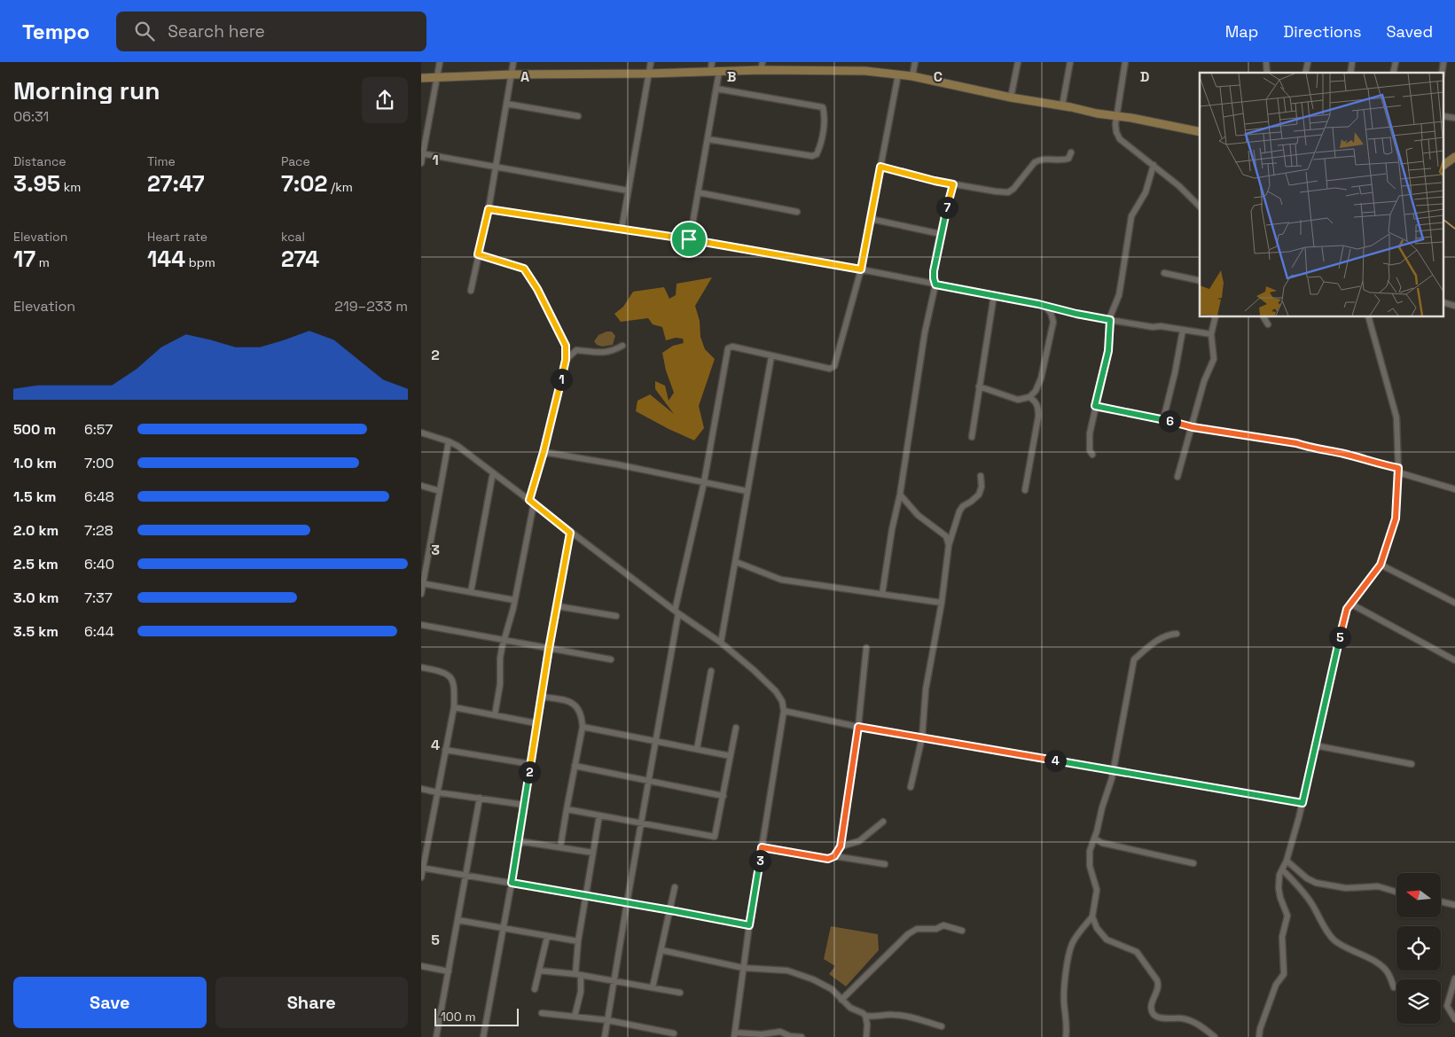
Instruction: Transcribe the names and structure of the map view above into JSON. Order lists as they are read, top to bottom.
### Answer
{
  "scale_bar": "100 m",
  "north": "left",
  "page": {
    "header": "Tempo",
    "search": "Search here",
    "nav": ["Map", "Directions", "Saved"],
    "heading": ["Morning run", "06:31"],
    "stats": [
      ["Distance", "3.95 km"],
      ["Time", "27:47"],
      ["Pace", "7:02 /km"],
      ["Elevation", "17 m"],
      ["Heart rate", "144 bpm"],
      ["kcal", "274"]
    ],
    "pins": [
      "7",
      "1",
      "6",
      "5",
      "4",
      "2",
      "3"
    ],
    "chart": ["Elevation", "219–233 m"],
    "list": [
      {
        "name": "500 m",
        "note": "6:57"
      },
      {
        "name": "1.0 km",
        "note": "7:00"
      },
      {
        "name": "1.5 km",
        "note": "6:48"
      },
      {
        "name": "2.0 km",
        "note": "7:28"
      },
      {
        "name": "2.5 km",
        "note": "6:40"
      },
      {
        "name": "3.0 km",
        "note": "7:37"
      },
      {
        "name": "3.5 km",
        "note": "6:44"
      }
    ],
    "buttons": ["Save", "Share"],
    "scale": "100 m"
  },
  "grid": {
    "columns": [
      "A",
      "B",
      "C",
      "D"
    ],
    "rows": [
      "1",
      "2",
      "3",
      "4",
      "5"
    ]
  }
}
